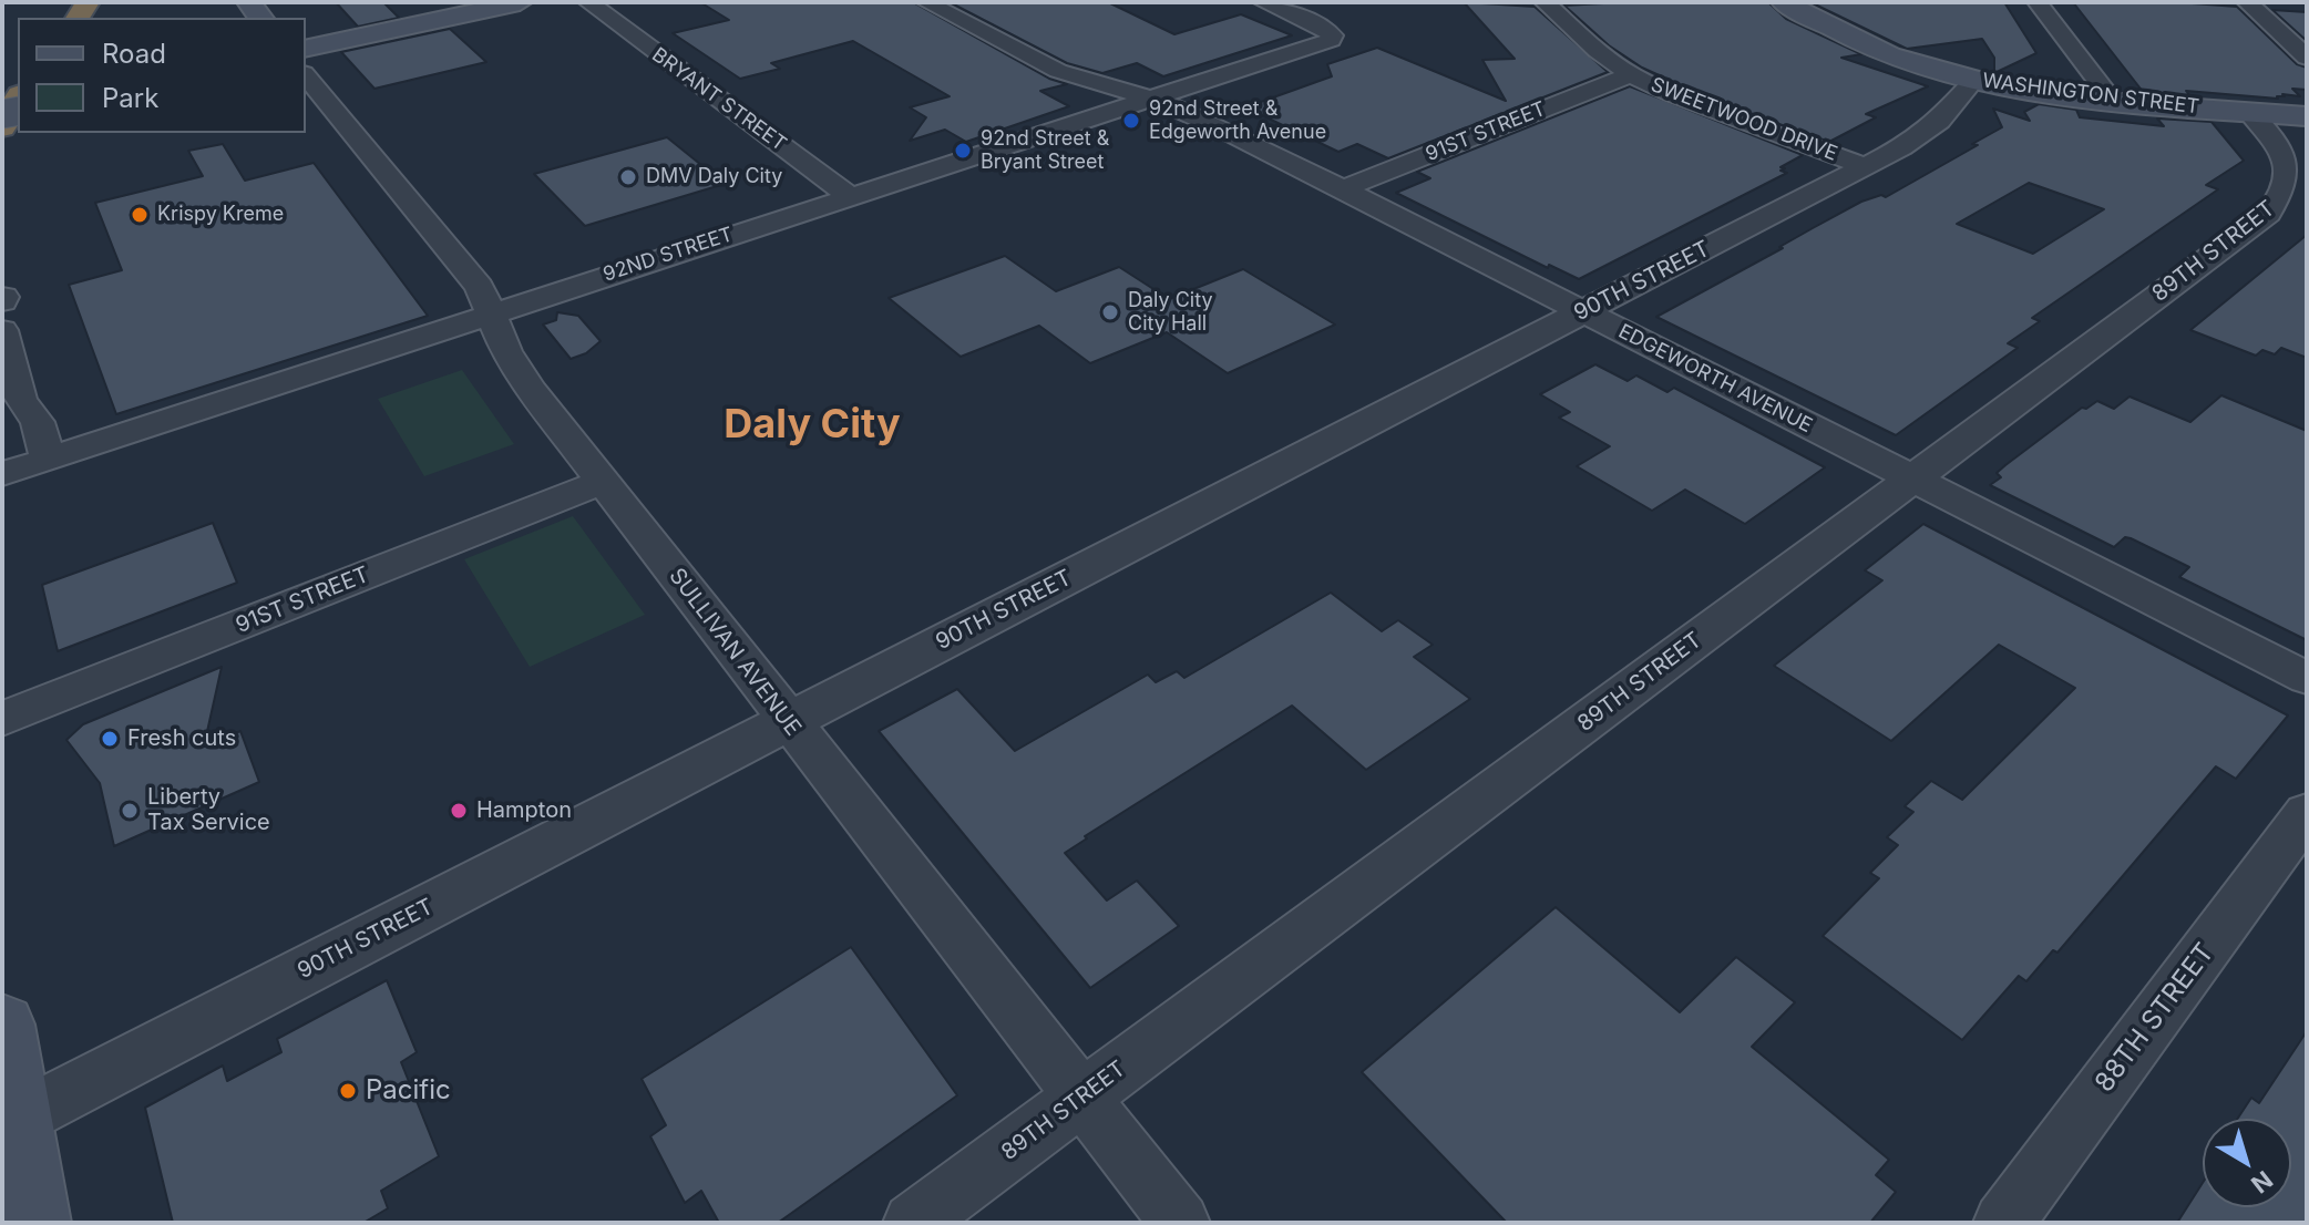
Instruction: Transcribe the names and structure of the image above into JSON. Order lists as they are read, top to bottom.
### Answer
{
  "streets": {
    "street": [
      "WASHINGTON STREET",
      "BRYANT STREET",
      "SWEETWOOD DRIVE",
      "91ST STREET",
      "89TH STREET",
      "92ND STREET",
      "90TH STREET",
      "EDGEWORTH AVENUE",
      "SULLIVAN AVENUE",
      "88TH STREET"
    ]
  },
  "crossings": [
    ["WASHINGTON STREET", "89TH STREET"],
    ["WASHINGTON STREET", "90TH STREET"],
    ["BRYANT STREET", "92ND STREET"],
    ["SWEETWOOD DRIVE", "91ST STREET"],
    ["SWEETWOOD DRIVE", "90TH STREET"],
    ["91ST STREET", "EDGEWORTH AVENUE"],
    ["91ST STREET", "SULLIVAN AVENUE"],
    ["89TH STREET", "EDGEWORTH AVENUE"],
    ["89TH STREET", "SULLIVAN AVENUE"],
    ["92ND STREET", "EDGEWORTH AVENUE"],
    ["92ND STREET", "SULLIVAN AVENUE"],
    ["90TH STREET", "EDGEWORTH AVENUE"],
    ["90TH STREET", "SULLIVAN AVENUE"]
  ],
  "districts": ["Daly City"],
  "places": [
    "92nd Street & Edgeworth Avenue",
    "92nd Street & Bryant Street",
    "DMV Daly City",
    "Krispy Kreme",
    "Daly City City Hall",
    "Fresh cuts",
    "Liberty Tax Service",
    "Hampton",
    "Pacific"
  ],
  "legend": ["Road", "Park"],
  "north": "bottom right"
}
